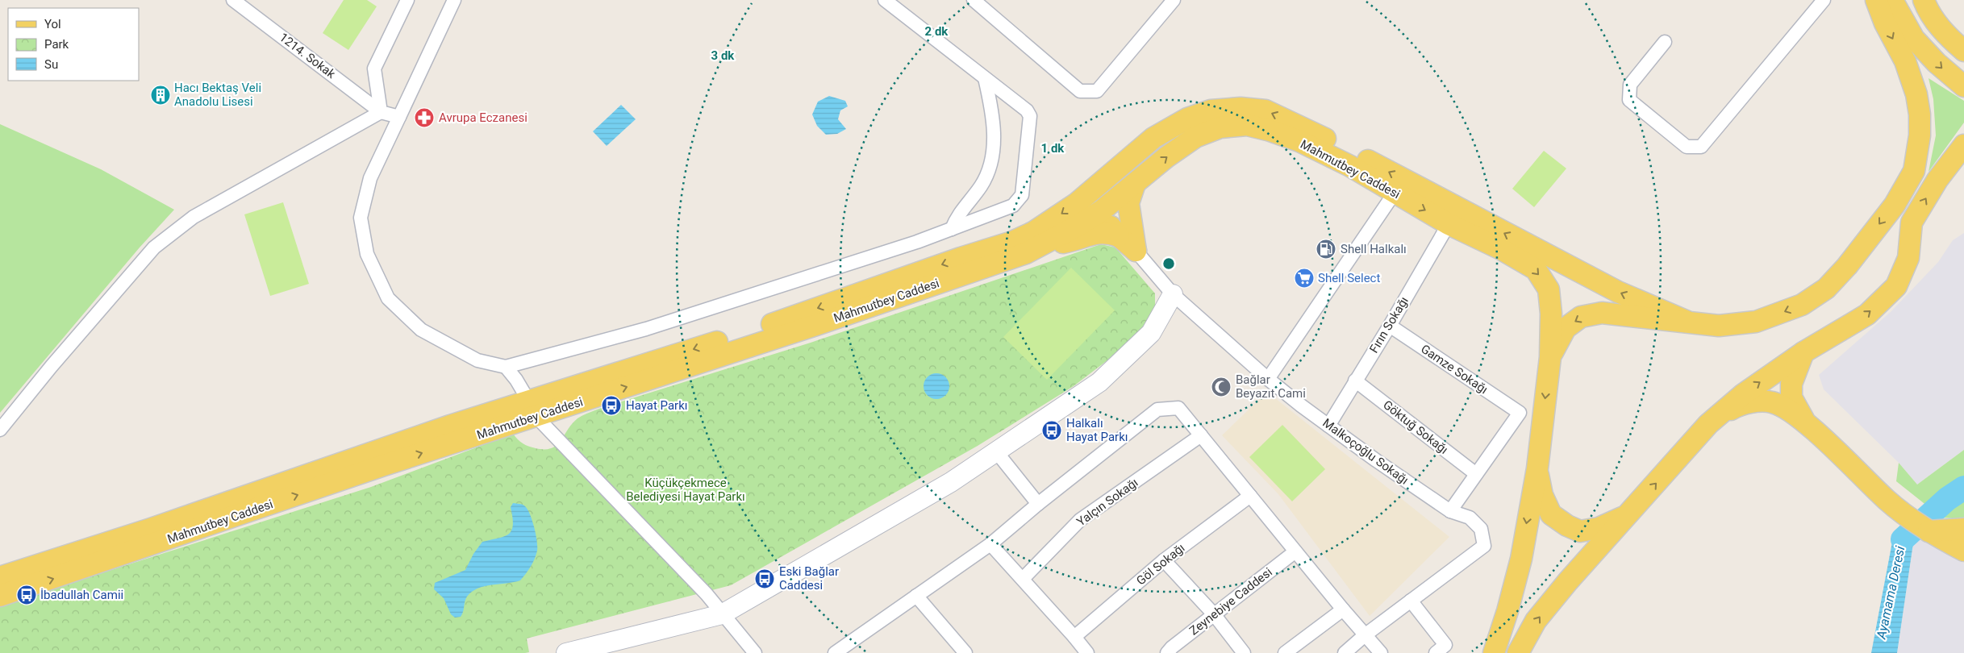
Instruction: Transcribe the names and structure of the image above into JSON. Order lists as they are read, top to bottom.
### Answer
{
  "streets": {
    "main road": ["Mahmutbey Caddesi"],
    "street": [
      "1214. Sokak",
      "Fırın Sokağı",
      "Gamze Sokağı",
      "Göktuğ Sokağı",
      "Malkoçoğlu Sokağı",
      "Yalçın Sokağı",
      "Göl Sokağı",
      "Zeynebiye Caddesi"
    ]
  },
  "crossings": [
    ["Mahmutbey Caddesi", "Fırın Sokağı"],
    ["Fırın Sokağı", "Gamze Sokağı"],
    ["Fırın Sokağı", "Göktuğ Sokağı"],
    ["Fırın Sokağı", "Malkoçoğlu Sokağı"],
    ["Gamze Sokağı", "Göktuğ Sokağı"]
  ],
  "water": ["Ayamama Deresi"],
  "parks": ["Küçükçekmece Belediyesi Hayat Parkı"],
  "places": {
    "building": ["Hacı Bektaş Veli Anadolu Lisesi"],
    "pharmacy": ["Avrupa Eczanesi"],
    "fuel station": ["Shell Halkalı"],
    "supermarket": ["Shell Select"],
    "mosque": ["Bağlar Beyazıt Cami"],
    "bus stop": [
      "Hayat Parkı",
      "Halkalı Hayat Parkı",
      "Eski Bağlar Caddesi",
      "İbadullah Camii"
    ]
  },
  "legend": ["Yol", "Park", "Su"],
  "rings": ["2 dk", "3 dk", "1 dk"]
}
